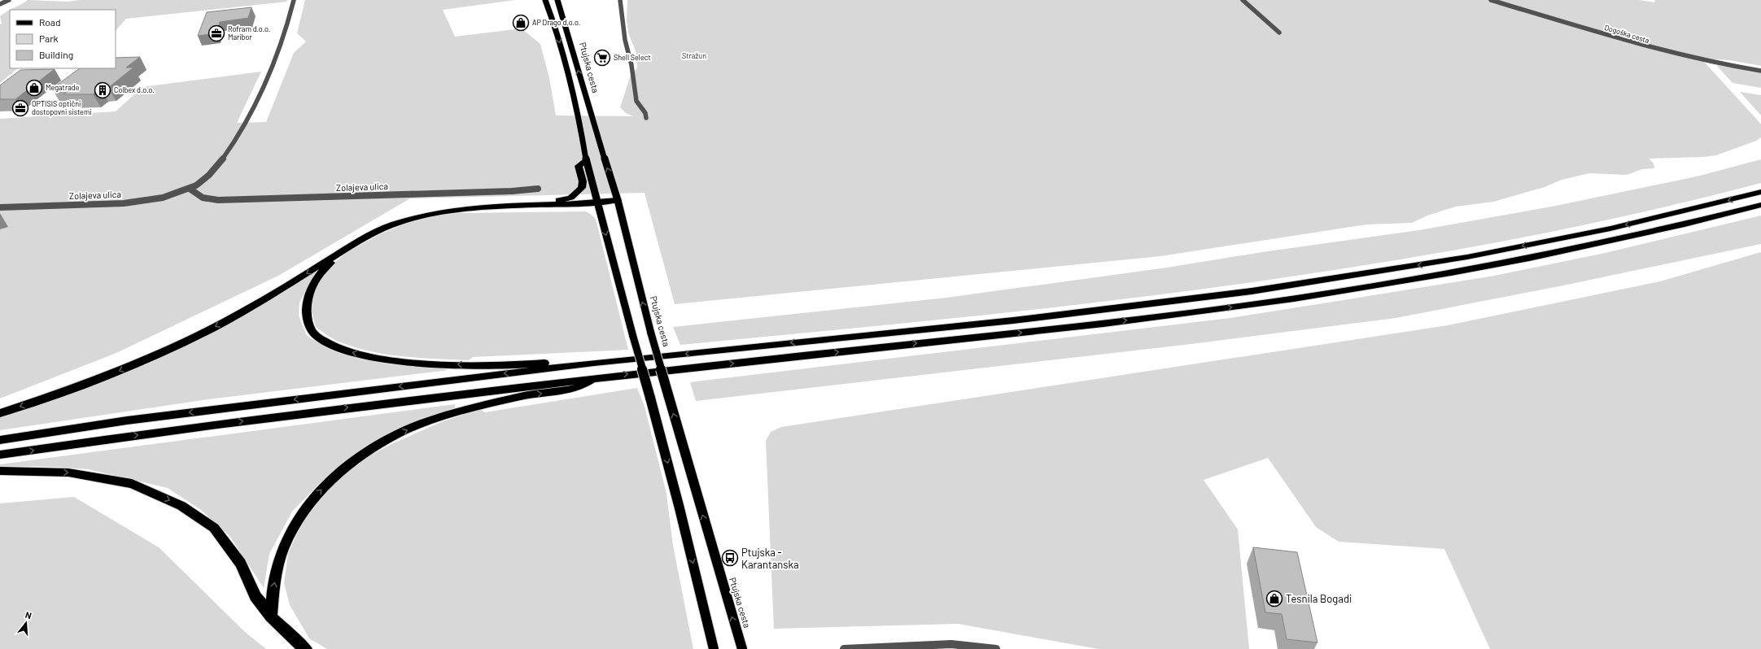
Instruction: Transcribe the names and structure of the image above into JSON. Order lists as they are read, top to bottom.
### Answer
{
  "streets": {
    "main road": ["Ptujska cesta"],
    "street": ["Dogoška cesta", "Zolajeva ulica"]
  },
  "parks": ["Stražun"],
  "places": {
    "shop": ["AP Drago d.o.o.", "Megatrade", "Tesnila Bogadi"],
    "office": ["Rofram d.o.o. Maribor", "OPTISIS optični dostopovni sistemi"],
    "supermarket": ["Shell Select"],
    "building": ["Colbex d.o.o."],
    "bus stop": ["Ptujska - Karantanska"]
  },
  "legend": ["Road", "Park", "Building"],
  "north": "top"
}
